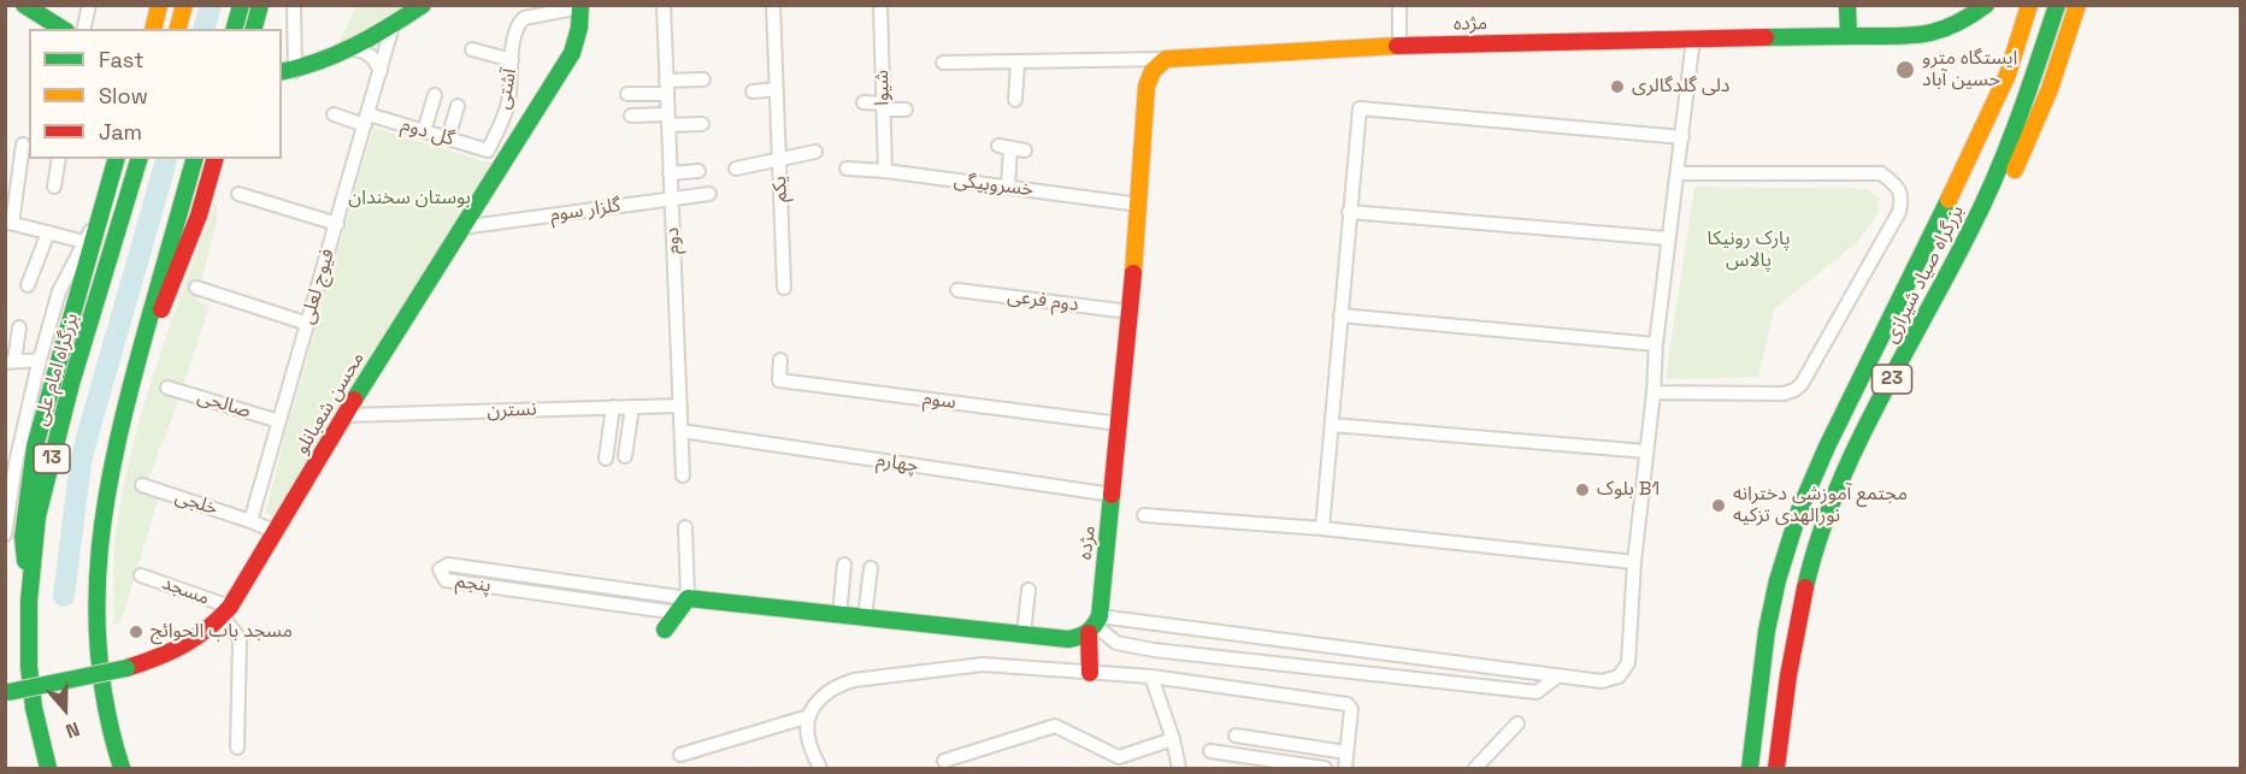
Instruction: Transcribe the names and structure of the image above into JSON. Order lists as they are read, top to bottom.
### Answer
{
  "streets": {
    "main road": [
      "مژده",
      "بزرگراه صیاد شیرازی",
      "بزرگراه امام علی",
      "23",
      "محسن شعبانلو",
      "13"
    ],
    "street": [
      "شیوا",
      "آشتی",
      "گل دوم",
      "خسروبیگی",
      "یکم",
      "گلزار سوم",
      "دوم",
      "فیوج لعلی",
      "دوم فرعی",
      "سوم",
      "صالحی",
      "نسترن",
      "چهارم",
      "خلجی",
      "پنجم",
      "مسجد"
    ]
  },
  "crossings": [
    ["مژده", "خسروبیگی"],
    ["مژده", "دوم فرعی"],
    ["مژده", "سوم"],
    ["مژده", "چهارم"],
    ["شیوا", "خسروبیگی"],
    ["آشتی", "گل دوم"],
    ["آشتی", "محسن شعبانلو"],
    ["گل دوم", "فیوج لعلی"],
    ["گلزار سوم", "دوم"],
    ["گلزار سوم", "محسن شعبانلو"],
    ["دوم", "نسترن"],
    ["دوم", "چهارم"],
    ["فیوج لعلی", "صالحی"],
    ["فیوج لعلی", "خلجی"],
    ["محسن شعبانلو", "نسترن"],
    ["محسن شعبانلو", "مسجد"]
  ],
  "parks": ["بوستان سخندان", "پارک رونیکا پالاس"],
  "places": [
    "ایستگاه مترو حسین آباد",
    "دلی گلدگالری",
    "بلوک B1",
    "مجتمع آموزشی دخترانه نورالهدی تزکیه",
    "مسجد باب الحوائج"
  ],
  "legend": ["Fast", "Slow", "Jam"],
  "north": "bottom"
}
